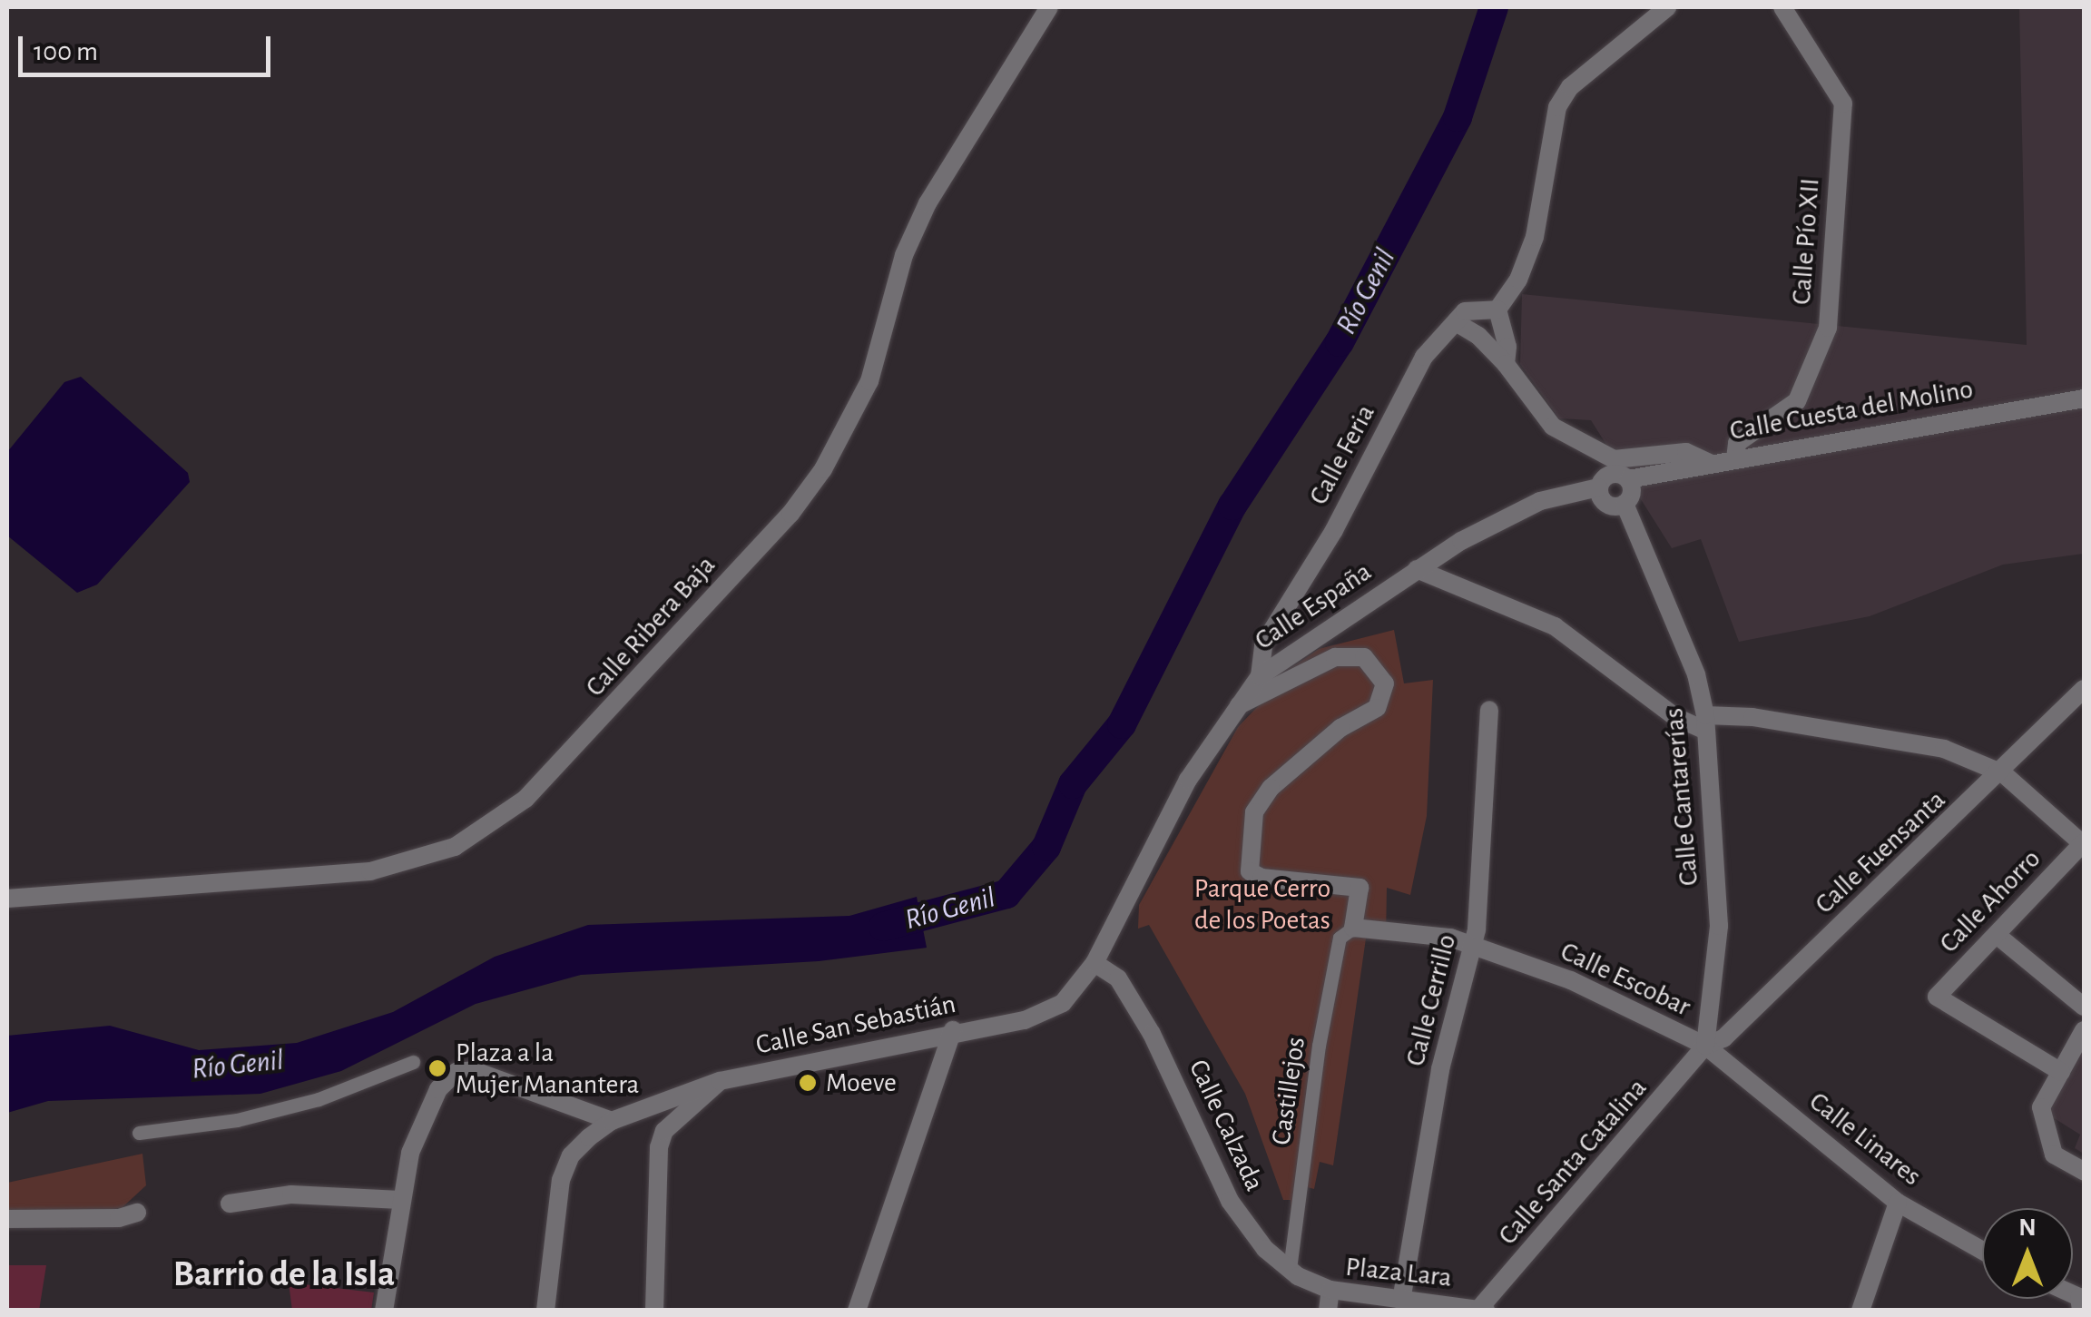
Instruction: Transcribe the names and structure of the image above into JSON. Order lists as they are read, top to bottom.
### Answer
{
  "streets": {
    "street": [
      "Calle Pío XII",
      "Calle Cuesta del Molino",
      "Calle Feria",
      "Calle España",
      "Calle Ribera Baja",
      "Calle Cantarerías",
      "Calle Fuensanta",
      "Calle Ahorro",
      "Calle Escobar",
      "Calle Cerrillo",
      "Calle San Sebastián",
      "Castillejos",
      "Calle Calzada",
      "Calle Linares",
      "Calle Santa Catalina",
      "Plaza Lara"
    ]
  },
  "crossings": [
    ["Calle Pío XII", "Calle Cuesta del Molino"],
    ["Calle Cuesta del Molino", "Calle España"],
    ["Calle Cuesta del Molino", "Calle Cantarerías"],
    ["Calle Feria", "Calle España"],
    ["Calle España", "Calle Cantarerías"],
    ["Calle España", "Calle San Sebastián"],
    ["Calle España", "Calle Calzada"],
    ["Calle Cantarerías", "Calle Fuensanta"],
    ["Calle Cantarerías", "Calle Escobar"],
    ["Calle Cantarerías", "Calle Linares"],
    ["Calle Cantarerías", "Calle Santa Catalina"],
    ["Calle Fuensanta", "Calle Escobar"],
    ["Calle Fuensanta", "Calle Linares"],
    ["Calle Fuensanta", "Calle Santa Catalina"],
    ["Calle Escobar", "Calle Cerrillo"],
    ["Calle Escobar", "Castillejos"],
    ["Calle Escobar", "Calle Linares"],
    ["Calle Escobar", "Calle Santa Catalina"],
    ["Calle Cerrillo", "Plaza Lara"],
    ["Calle San Sebastián", "Calle Calzada"],
    ["Castillejos", "Calle Calzada"],
    ["Calle Calzada", "Plaza Lara"],
    ["Calle Linares", "Calle Santa Catalina"],
    ["Calle Santa Catalina", "Plaza Lara"]
  ],
  "districts": ["Barrio de la Isla"],
  "water": ["Río Genil"],
  "parks": ["Parque Cerro de los Poetas"],
  "places": ["Plaza a la Mujer Manantera", "Moeve"],
  "scale_bar": "100 m",
  "north": "top"
}
